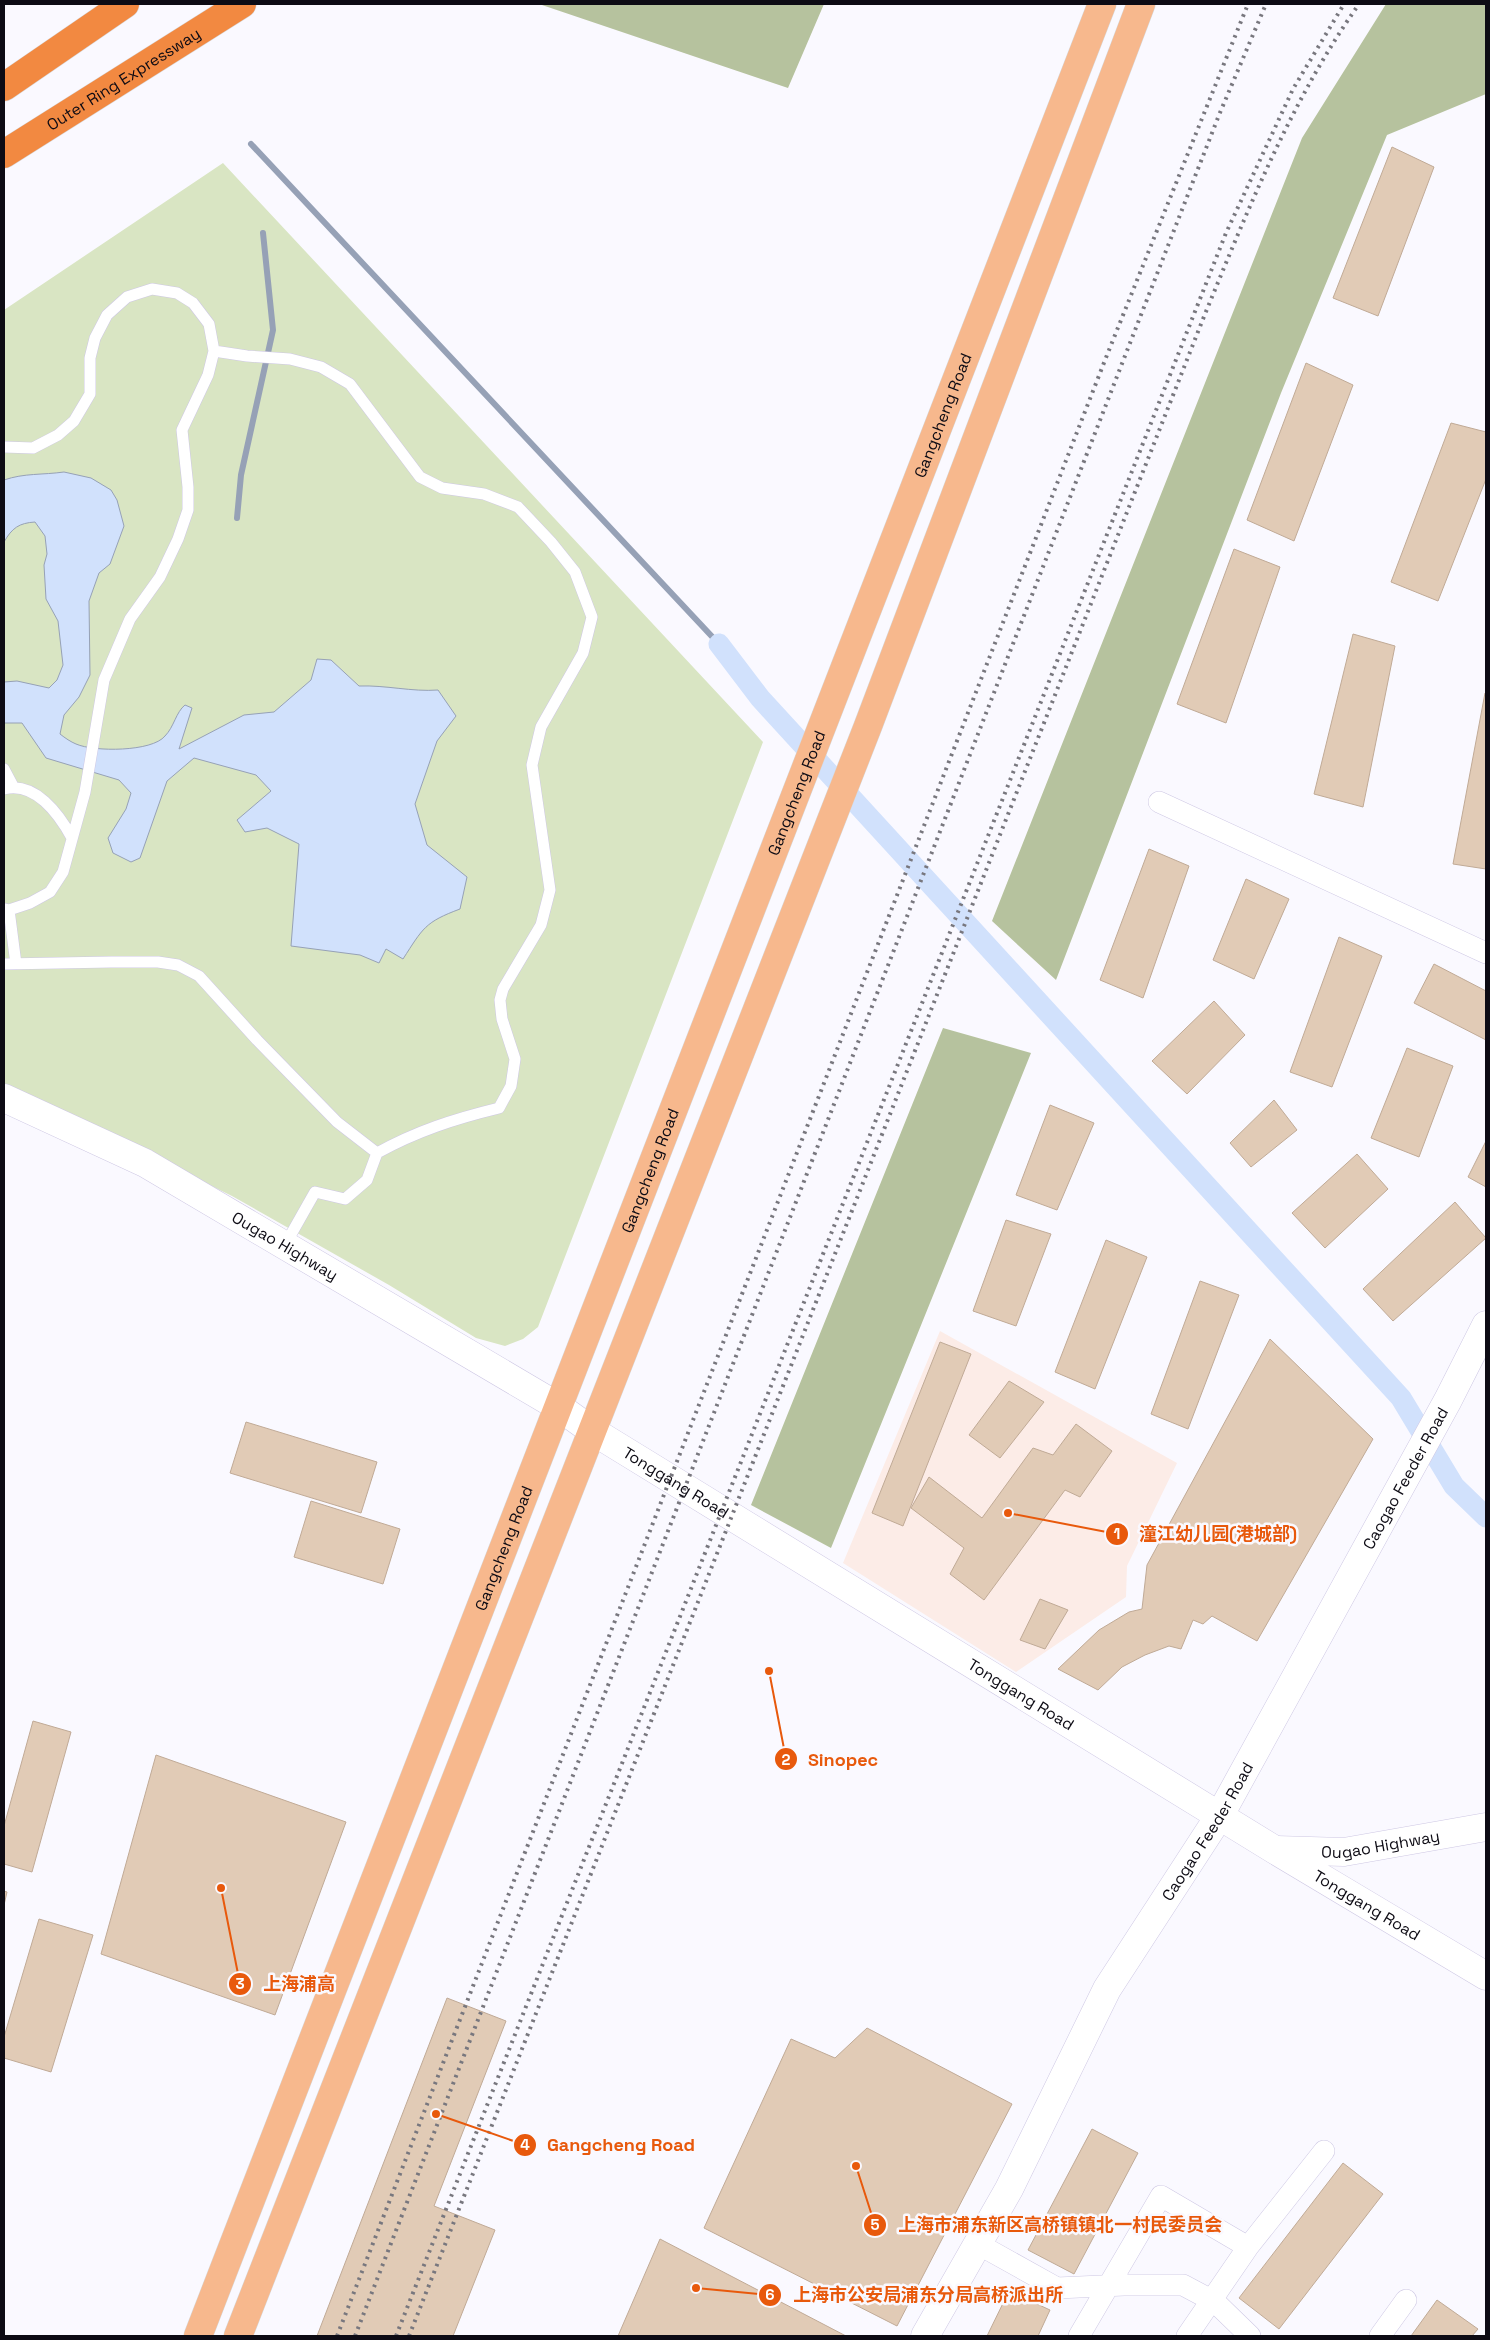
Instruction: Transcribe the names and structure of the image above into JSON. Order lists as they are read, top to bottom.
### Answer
{
  "streets": {
    "highway": ["Outer Ring Expressway"],
    "main road": ["Gangcheng Road"],
    "street": ["Ougao Highway", "Caogao Feeder Road", "Tonggang Road"]
  },
  "crossings": [
    ["Gangcheng Road", "Ougao Highway"],
    ["Gangcheng Road", "Tonggang Road"],
    ["Ougao Highway", "Tonggang Road"],
    ["Caogao Feeder Road", "Tonggang Road"]
  ],
  "places": [
    "潼江幼儿园(港城部)",
    "Sinopec",
    "上海浦高",
    "Gangcheng Road",
    "上海市浦东新区高桥镇镇北一村民委员会",
    "上海市公安局浦东分局高桥派出所"
  ]
}
